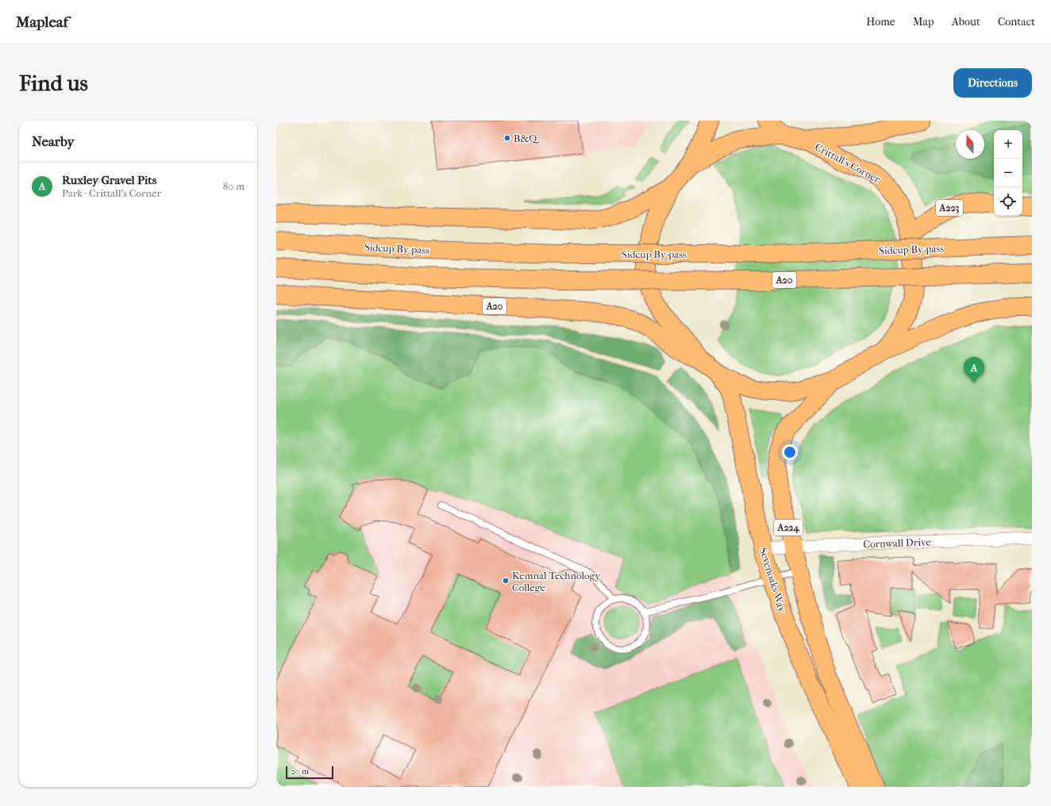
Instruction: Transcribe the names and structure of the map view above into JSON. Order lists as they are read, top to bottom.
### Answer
{
  "streets": {
    "main road": [
      "Crittall's Corner",
      "A223",
      "Sidcup By-pass",
      "A20",
      "A224",
      "Sevenoaks Way"
    ],
    "street": ["Cornwall Drive"]
  },
  "crossings": [
    ["Crittall's Corner", "A223"],
    ["Crittall's Corner", "A20"],
    ["Crittall's Corner", "A224"],
    ["Crittall's Corner", "Sevenoaks Way"],
    ["A20", "Sevenoaks Way"],
    ["A224", "Cornwall Drive"],
    ["Cornwall Drive", "Sevenoaks Way"]
  ],
  "places": ["B&Q", "Kemnal Technology College"],
  "scale_bar": "20 m",
  "north": "top",
  "page": {
    "header": "Mapleaf",
    "nav": [
      "Home",
      "Map",
      "About",
      "Contact"
    ],
    "buttons": "Directions",
    "title": "Find us",
    "heading": "Nearby",
    "map_buttons": ["+", "−"],
    "list": [
      {
        "mark": "A",
        "name": "Ruxley Gravel Pits",
        "note": "Park · Crittall's Corner",
        "value": "80 m"
      }
    ],
    "pins": "A",
    "scale": "20 m"
  }
}
